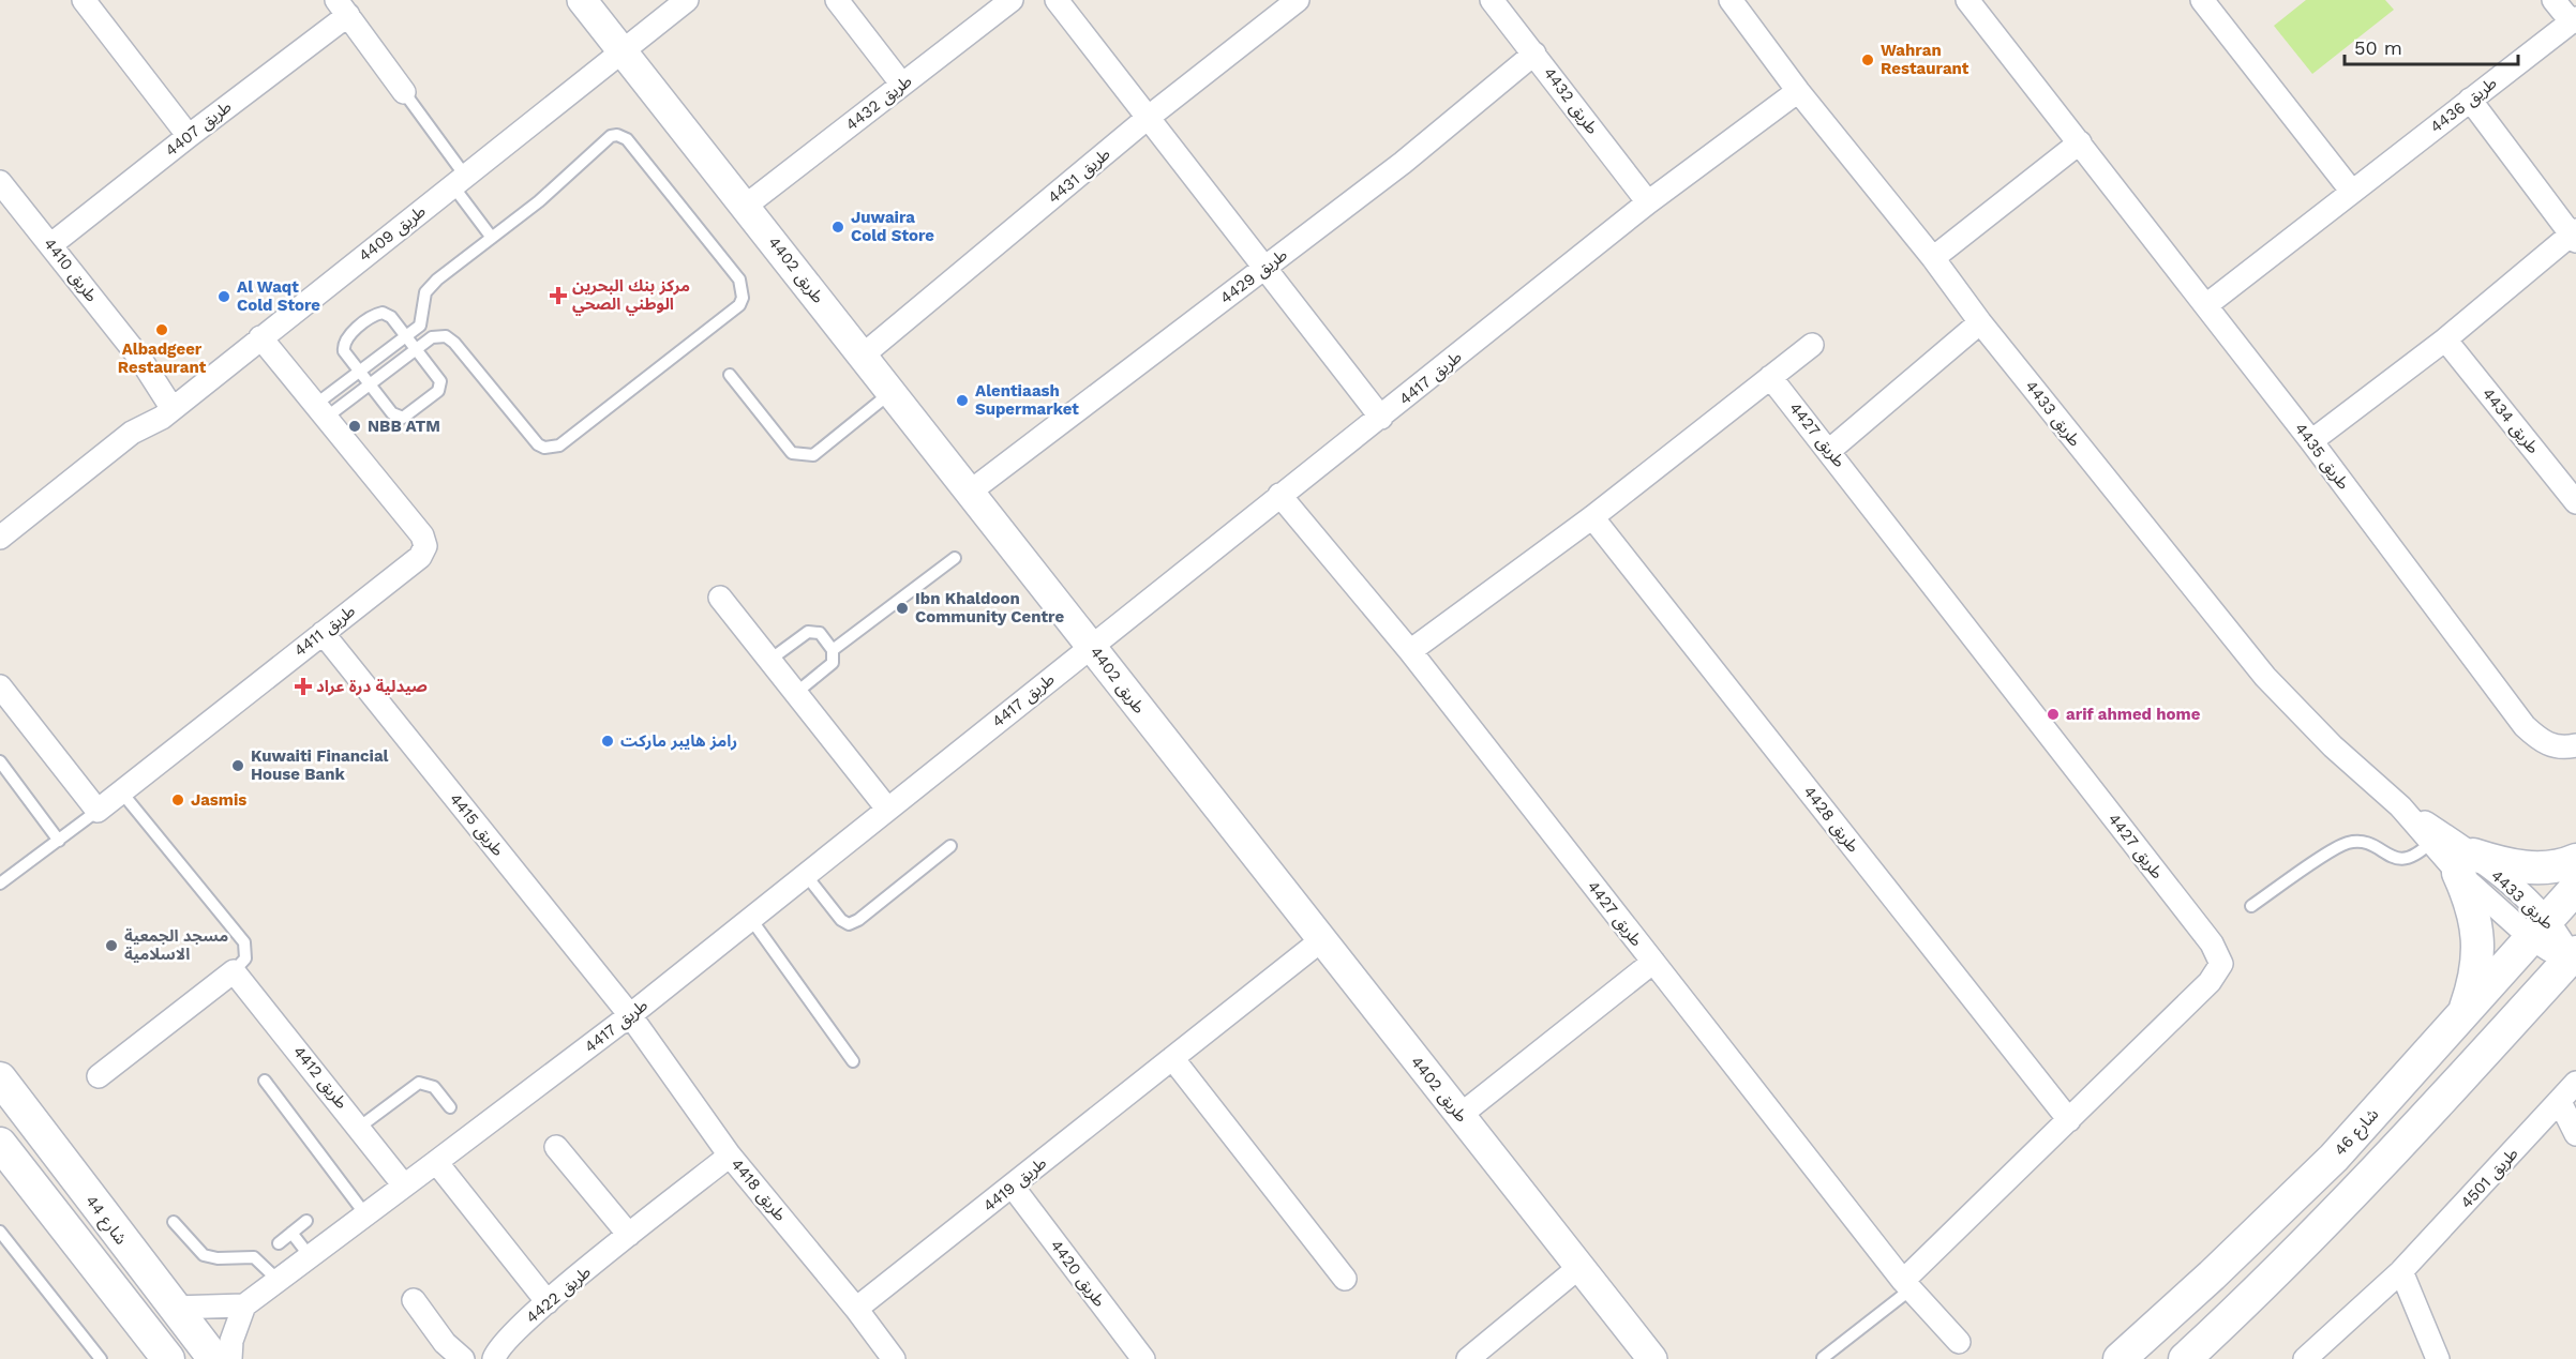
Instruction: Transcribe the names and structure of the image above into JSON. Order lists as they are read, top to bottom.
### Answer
{
  "streets": {
    "main road": ["شارع 46", "شارع 44"],
    "street": [
      "طريق 4432",
      "طريق 4436",
      "طريق 4407",
      "طريق 4431",
      "طريق 4409",
      "طريق 4410",
      "طريق 4402",
      "طريق 4429",
      "طريق 4417",
      "طريق 4433",
      "طريق 4434",
      "طريق 4427",
      "طريق 4435",
      "طريق 4411",
      "طريق 4428",
      "طريق 4415",
      "طريق 4412",
      "طريق 4501",
      "طريق 4419",
      "طريق 4418",
      "طريق 4420",
      "طريق 4422"
    ]
  },
  "crossings": [
    ["طريق 4432", "طريق 4402"],
    ["طريق 4432", "طريق 4429"],
    ["طريق 4432", "طريق 4417"],
    ["طريق 4436", "طريق 4435"],
    ["طريق 4407", "طريق 4410"],
    ["طريق 4431", "طريق 4402"],
    ["طريق 4409", "طريق 4410"],
    ["طريق 4409", "طريق 4402"],
    ["طريق 4409", "طريق 4411"],
    ["طريق 4402", "طريق 4429"],
    ["طريق 4402", "طريق 4417"],
    ["طريق 4402", "طريق 4427"],
    ["طريق 4402", "طريق 4419"],
    ["طريق 4417", "طريق 4433"],
    ["طريق 4417", "طريق 4427"],
    ["طريق 4417", "طريق 4415"],
    ["طريق 4417", "طريق 4412"],
    ["طريق 4417", "طريق 4418"],
    ["طريق 4433", "شارع 46"],
    ["طريق 4427", "طريق 4428"],
    ["طريق 4411", "طريق 4415"],
    ["طريق 4415", "طريق 4418"],
    ["طريق 4419", "طريق 4418"],
    ["طريق 4419", "طريق 4420"],
    ["طريق 4418", "طريق 4422"]
  ],
  "places": {
    "other": [
      "Wahran Restaurant",
      "Juwaira Cold Store",
      "Al Waqt Cold Store",
      "Albadgeer Restaurant",
      "Alentiaash Supermarket",
      "NBB ATM",
      "Ibn Khaldoon Community Centre",
      "arif ahmed home",
      "رامز هايبر ماركت",
      "Kuwaiti Financial House Bank",
      "Jasmis",
      "مسجد الجمعية الاسلامية"
    ],
    "health": ["مركز بنك البحرين الوطني الصحي", "صيدلية درة عراد"]
  },
  "scale_bar": "50 m"
}
